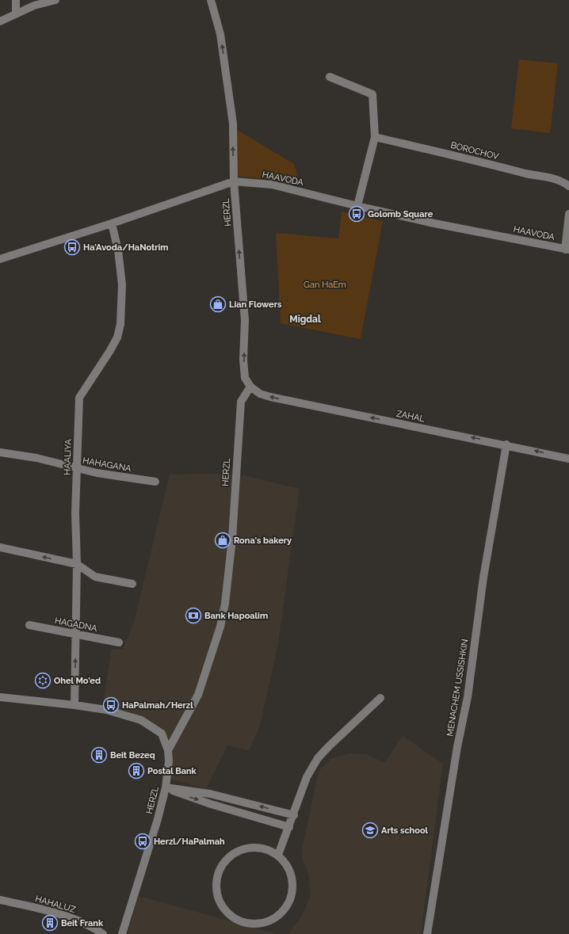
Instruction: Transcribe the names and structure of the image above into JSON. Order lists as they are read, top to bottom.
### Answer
{
  "streets": {
    "street": [
      "BOROCHOV",
      "HAAVODA",
      "HERZL",
      "ZAHAL",
      "HAALIYA",
      "HAHAGANA",
      "HAGADNA",
      "MENACHEM USSISHKIN",
      "HAHALUZ"
    ]
  },
  "crossings": [
    ["HAAVODA", "HERZL"],
    ["HAAVODA", "HAALIYA"],
    ["HERZL", "ZAHAL"],
    ["ZAHAL", "MENACHEM USSISHKIN"],
    ["HAALIYA", "HAHAGANA"],
    ["HAALIYA", "HAGADNA"]
  ],
  "one_way": ["HERZL", "ZAHAL"],
  "districts": ["Migdal"],
  "parks": ["Gan HaEm"],
  "places": {
    "bus stop": [
      "Golomb Square",
      "Ha'Avoda/HaNotrim",
      "HaPalmah/Herzl",
      "Herzl/HaPalmah"
    ],
    "shop": ["Lian Flowers", "Rona's bakery"],
    "bank": ["Bank Hapoalim"],
    "synagogue": ["Ohel Mo'ed"],
    "building": ["Beit Bezeq", "Postal Bank", "Beit Frank"],
    "school or university": ["Arts school"]
  }
}
